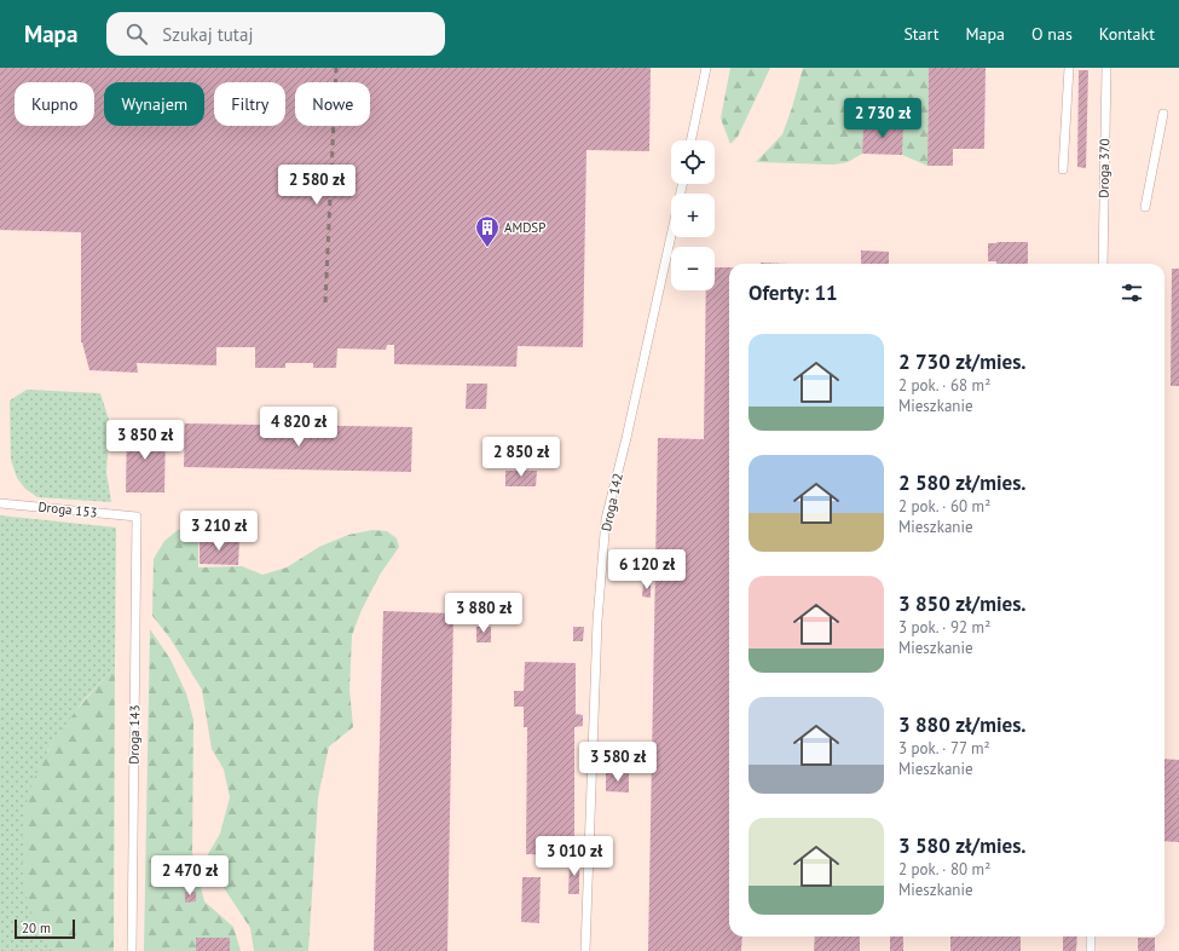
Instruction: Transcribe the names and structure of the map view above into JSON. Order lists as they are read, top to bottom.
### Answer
{
  "streets": {
    "lane": [
      "Droga 370",
      "Droga 142",
      "Droga 153",
      "Droga 143"
    ]
  },
  "crossings": [
    ["Droga 153", "Droga 143"]
  ],
  "places": {
    "building": ["AMDSP"]
  },
  "scale_bar": "20 m",
  "page": {
    "header": "Mapa",
    "search": "Szukaj tutaj",
    "nav": [
      "Start",
      "Mapa",
      "O nas",
      "Kontakt"
    ],
    "chip": [
      "Kupno",
      "Wynajem",
      "Filtry",
      "Nowe"
    ],
    "price": [
      "2 730 zł",
      "2 580 zł",
      "4 820 zł",
      "3 850 zł",
      "2 850 zł",
      "3 210 zł",
      "6 120 zł",
      "3 880 zł",
      "3 580 zł",
      "3 010 zł",
      "2 470 zł"
    ],
    "map_buttons": ["+", "−"],
    "heading": "Oferty: 11",
    "list": [
      {
        "name": "2 730 zł/mies.",
        "note": "2 pok. · 68 m² · Mieszkanie"
      },
      {
        "name": "2 580 zł/mies.",
        "note": "2 pok. · 60 m² · Mieszkanie"
      },
      {
        "name": "3 850 zł/mies.",
        "note": "3 pok. · 92 m² · Mieszkanie"
      },
      {
        "name": "3 880 zł/mies.",
        "note": "3 pok. · 77 m² · Mieszkanie"
      },
      {
        "name": "3 580 zł/mies.",
        "note": "2 pok. · 80 m² · Mieszkanie"
      }
    ],
    "scale": "20 m"
  }
}
